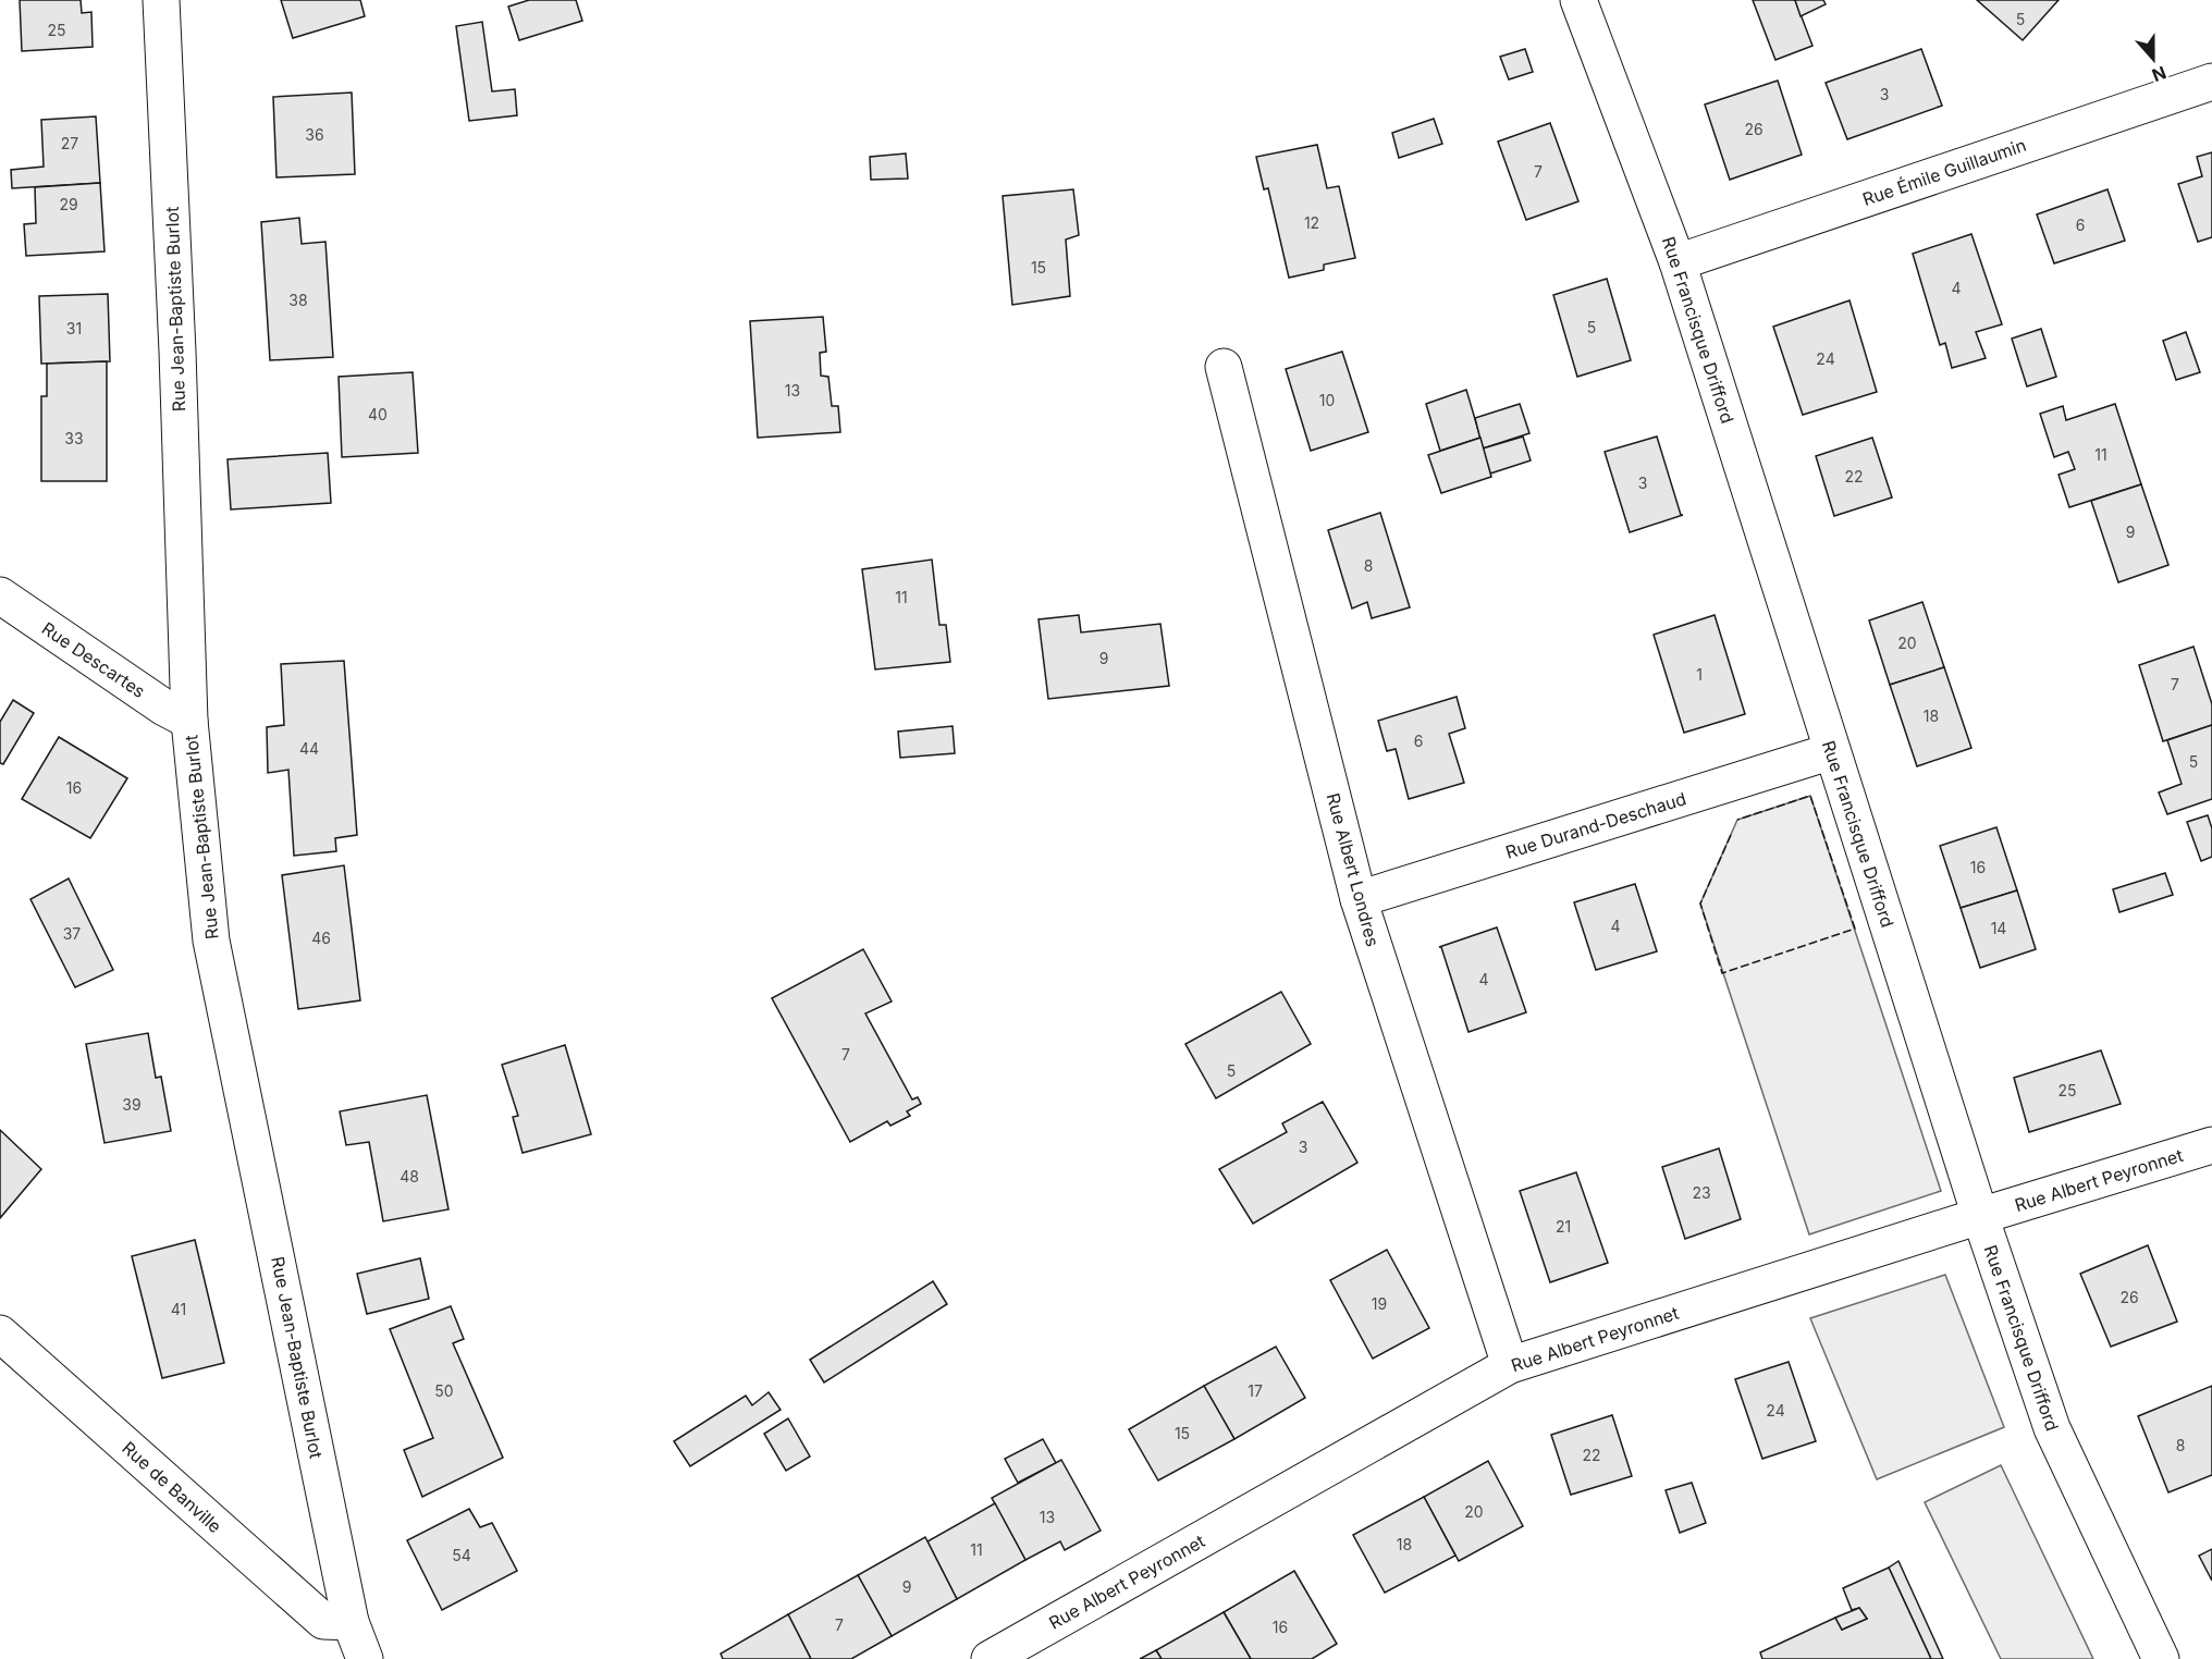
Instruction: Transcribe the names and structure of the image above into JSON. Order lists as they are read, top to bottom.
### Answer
{
  "streets": {
    "street": [
      "Rue Émile Guillaumin",
      "Rue Jean-Baptiste Burlot",
      "Rue Francisque Drifford",
      "Rue Descartes",
      "Rue Durand-Deschaud",
      "Rue Albert Londres",
      "Rue Albert Peyronnet",
      "Rue de Banville"
    ]
  },
  "crossings": [
    ["Rue Émile Guillaumin", "Rue Francisque Drifford"],
    ["Rue Jean-Baptiste Burlot", "Rue Descartes"],
    ["Rue Jean-Baptiste Burlot", "Rue de Banville"],
    ["Rue Francisque Drifford", "Rue Durand-Deschaud"],
    ["Rue Francisque Drifford", "Rue Albert Peyronnet"],
    ["Rue Durand-Deschaud", "Rue Albert Londres"],
    ["Rue Albert Londres", "Rue Albert Peyronnet"]
  ],
  "house_numbers": [
    "5",
    "25",
    "3",
    "26",
    "36",
    "27",
    "7",
    "29",
    "12",
    "6",
    "15",
    "4",
    "38",
    "5",
    "31",
    "24",
    "13",
    "10",
    "40",
    "33",
    "11",
    "22",
    "3",
    "9",
    "8",
    "11",
    "20",
    "9",
    "1",
    "7",
    "18",
    "6",
    "44",
    "5",
    "16",
    "16",
    "4",
    "14",
    "37",
    "46",
    "4",
    "7",
    "5",
    "25",
    "39",
    "3",
    "48",
    "23",
    "21",
    "26",
    "19",
    "41",
    "50",
    "17",
    "24",
    "15",
    "8",
    "22",
    "20",
    "13",
    "18",
    "11",
    "54",
    "9",
    "7",
    "16"
  ],
  "north": "bottom"
}
